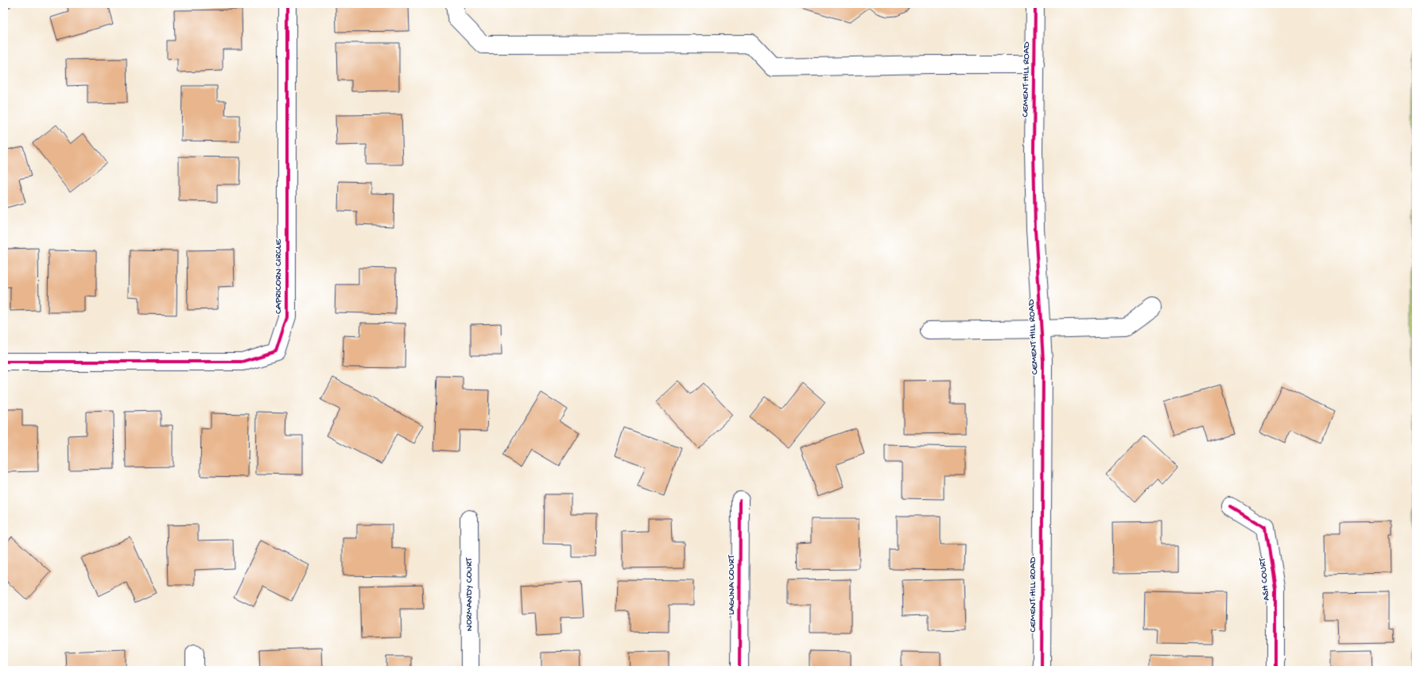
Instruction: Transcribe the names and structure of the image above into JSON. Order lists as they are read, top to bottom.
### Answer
{
  "streets": {
    "street": [
      "CEMENT HILL ROAD",
      "CAPRICORN CIRCLE",
      "ASH COURT",
      "LAGUNA COURT",
      "NORMANDY COURT"
    ]
  }
}
